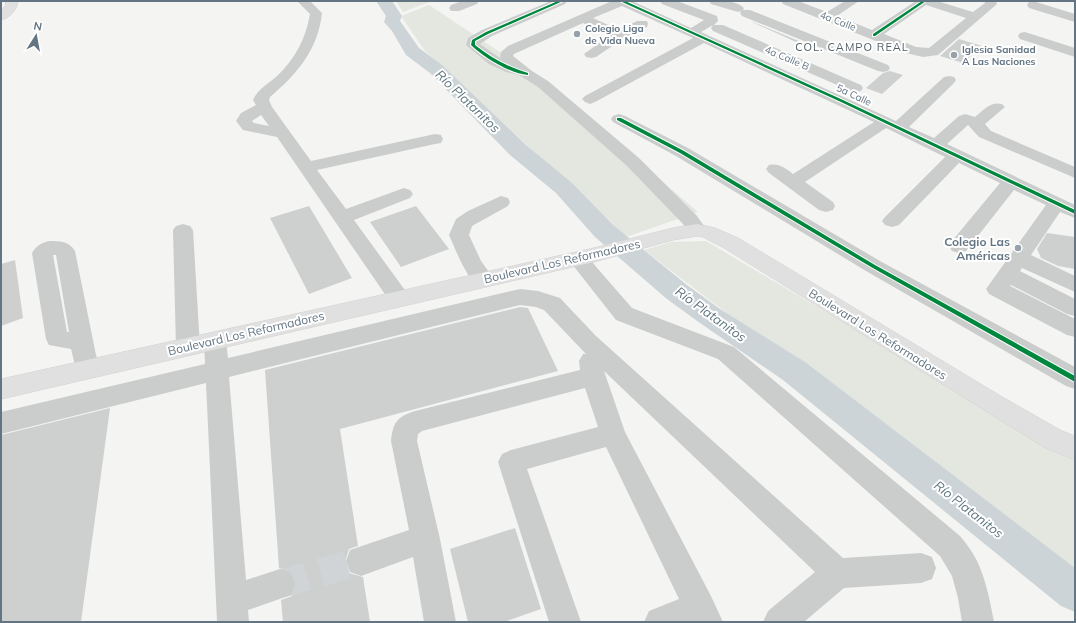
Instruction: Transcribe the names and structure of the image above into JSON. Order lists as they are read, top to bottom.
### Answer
{
  "streets": {
    "main road": ["Boulevard Los Reformadores"],
    "street": ["4a Calle", "4a Calle B", "5a Calle"]
  },
  "districts": ["COL. CAMPO REAL"],
  "water": ["Río Platanitos"],
  "places": ["Colegio Liga de Vida Nueva", "Iglesia Sanidad A Las Naciones", "Colegio Las Américas"],
  "north": "top"
}
